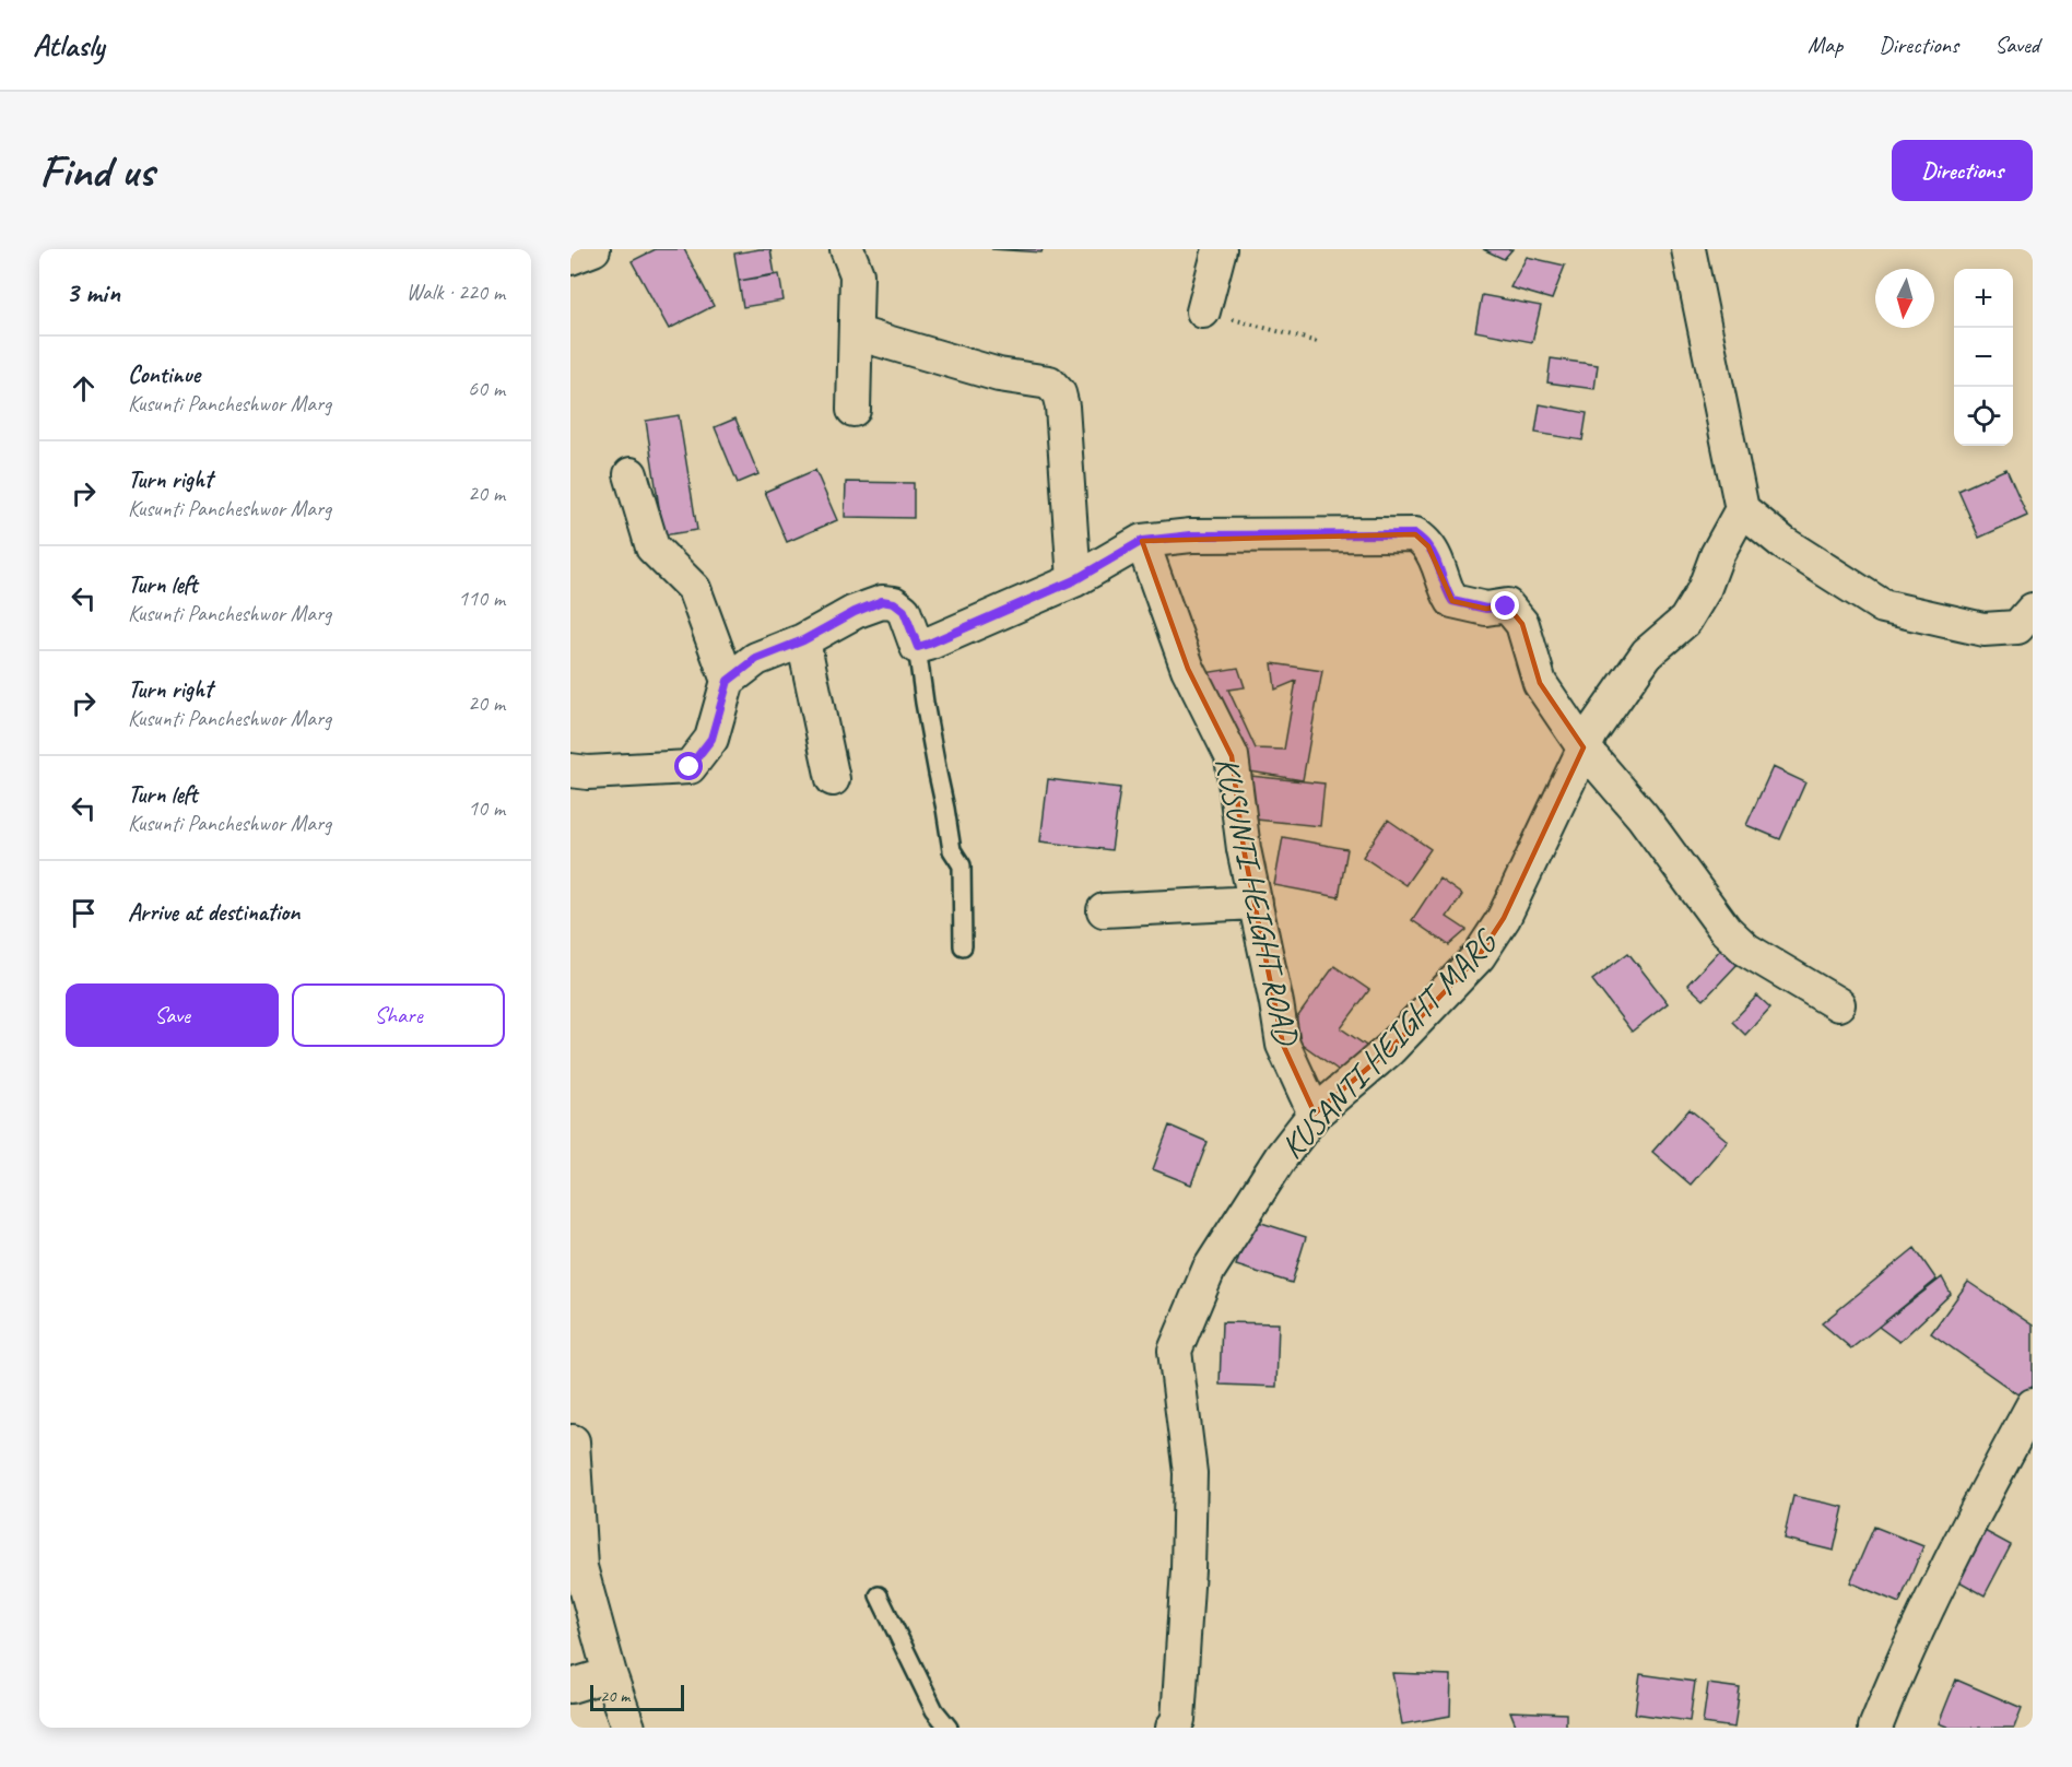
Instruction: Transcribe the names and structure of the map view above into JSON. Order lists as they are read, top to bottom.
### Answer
{
  "streets": {
    "street": ["KUSUNTI HEIGHT ROAD", "KUSANTI HEIGHT MARG"]
  },
  "crossings": [
    ["KUSUNTI HEIGHT ROAD", "KUSANTI HEIGHT MARG"]
  ],
  "scale_bar": "20 m",
  "north": "bottom",
  "page": {
    "header": "Atlasly",
    "nav": ["Map", "Directions", "Saved"],
    "buttons": [
      "Directions",
      ["Save", "Share"]
    ],
    "title": "Find us",
    "heading": ["3 min", "Walk · 220 m"],
    "map_buttons": ["+", "−"],
    "list": [
      ["Continue", "Kusunti Pancheshwor Marg", "60 m"],
      ["Turn right", "Kusunti Pancheshwor Marg", "20 m"],
      ["Turn left", "Kusunti Pancheshwor Marg", "110 m"],
      ["Turn right", "Kusunti Pancheshwor Marg", "20 m"],
      ["Turn left", "Kusunti Pancheshwor Marg", "10 m"],
      "Arrive at destination"
    ],
    "scale": "20 m"
  }
}
